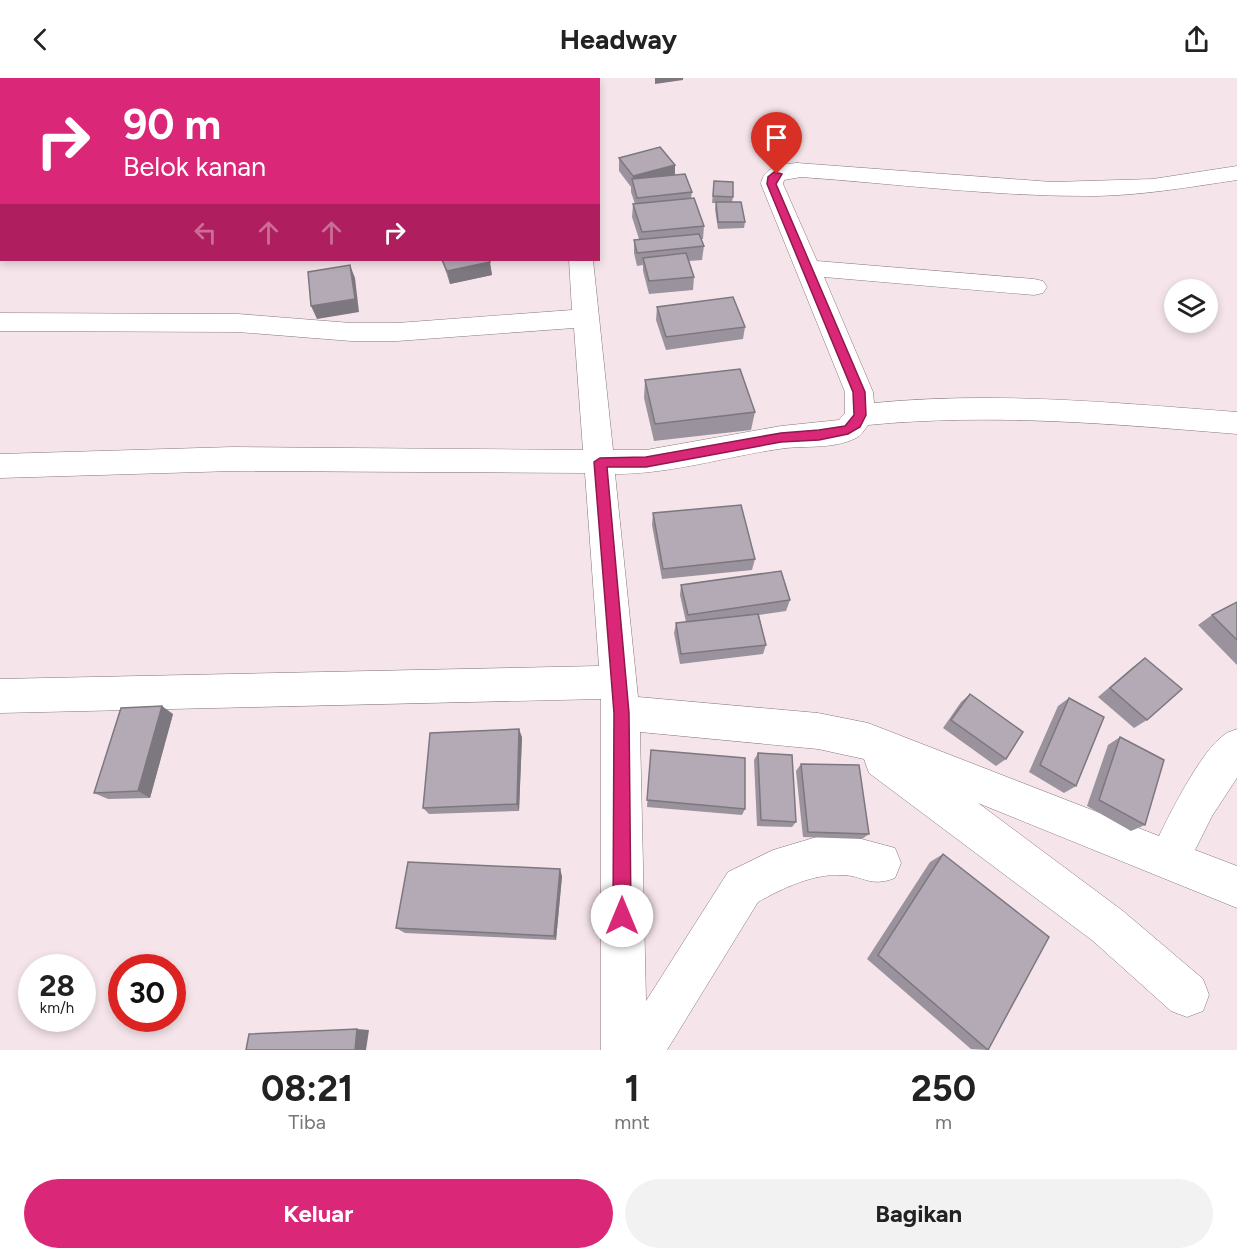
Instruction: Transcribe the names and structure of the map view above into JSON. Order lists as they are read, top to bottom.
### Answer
{
  "page": {
    "header": "Headway",
    "turn": ["90 m", "Belok kanan"],
    "speed": "28 km/h",
    "limit": "30",
    "eta": [
      "08:21",
      "Tiba",
      "1",
      "mnt",
      "250",
      "m"
    ],
    "buttons": ["Keluar", "Bagikan"]
  }
}
